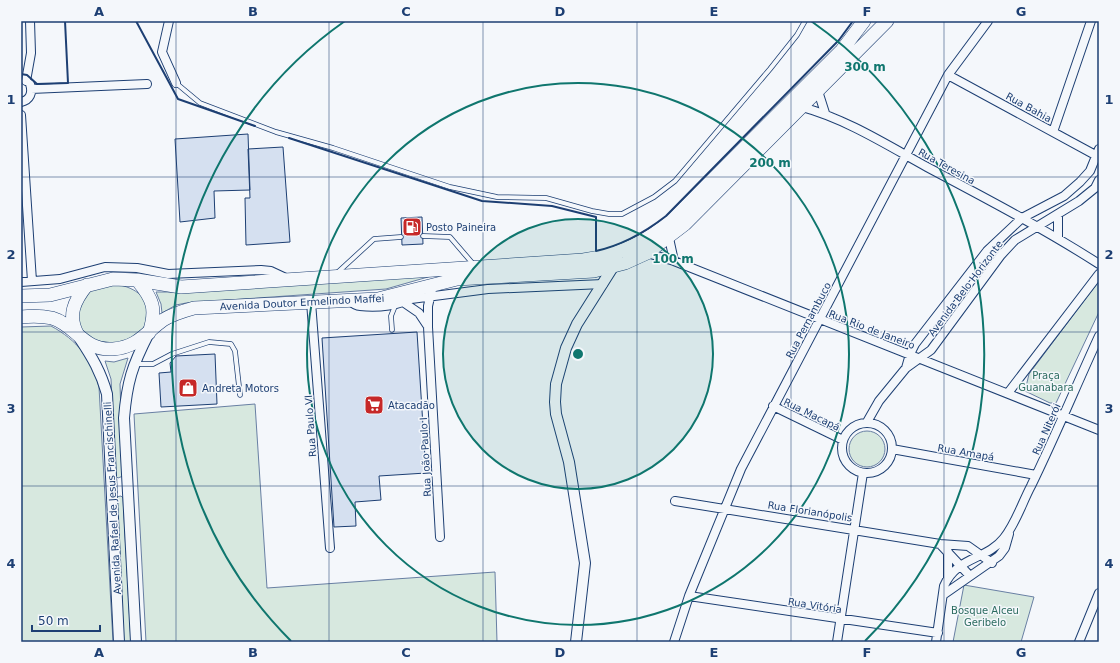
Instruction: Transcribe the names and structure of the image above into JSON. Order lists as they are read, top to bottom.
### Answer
{
  "streets": {
    "main road": ["Avenida Doutor Ermelindo Maffei"],
    "street": [
      "Rua Bahia",
      "Rua Teresina",
      "Avenida Belo Horizonte",
      "Rua Pernambuco",
      "Rua Rio de Janeiro",
      "Rua Macapá",
      "Rua Paulo VI",
      "Rua Niterói",
      "Rua Amapá",
      "Rua João Paulo I",
      "Avenida Rafael de Jesus Francischinelli",
      "Rua Florianópolis",
      "Rua Vitória"
    ]
  },
  "crossings": [
    ["Rua Bahia", "Avenida Belo Horizonte"],
    ["Rua Bahia", "Rua Pernambuco"],
    ["Rua Teresina", "Avenida Belo Horizonte"],
    ["Rua Teresina", "Avenida Doutor Ermelindo Maffei"],
    ["Rua Teresina", "Rua Pernambuco"],
    ["Avenida Belo Horizonte", "Rua Rio de Janeiro"],
    ["Avenida Belo Horizonte", "Rua Macapá"],
    ["Avenida Belo Horizonte", "Rua Amapá"],
    ["Avenida Doutor Ermelindo Maffei", "Rua Rio de Janeiro"],
    ["Avenida Doutor Ermelindo Maffei", "Rua Paulo VI"],
    ["Avenida Doutor Ermelindo Maffei", "Rua João Paulo I"],
    ["Avenida Doutor Ermelindo Maffei", "Avenida Rafael de Jesus Francischinelli"],
    ["Rua Pernambuco", "Rua Rio de Janeiro"],
    ["Rua Pernambuco", "Rua Macapá"],
    ["Rua Pernambuco", "Rua Florianópolis"],
    ["Rua Pernambuco", "Rua Vitória"],
    ["Rua Rio de Janeiro", "Rua Niterói"],
    ["Rua Macapá", "Rua Amapá"],
    ["Rua Niterói", "Rua Amapá"],
    ["Rua Niterói", "Rua Florianópolis"]
  ],
  "parks": ["Praça Guanabara", "Bosque Alceu Geribelo"],
  "places": {
    "fuel station": ["Posto Paineira"],
    "shop": ["Andreta Motors"],
    "supermarket": ["Atacadão"]
  },
  "scale_bar": "50 m",
  "grid": {
    "columns": [
      "A",
      "B",
      "C",
      "D",
      "E",
      "F",
      "G"
    ],
    "rows": [
      "1",
      "2",
      "3",
      "4"
    ]
  },
  "rings": ["300 m", "200 m", "100 m"]
}
